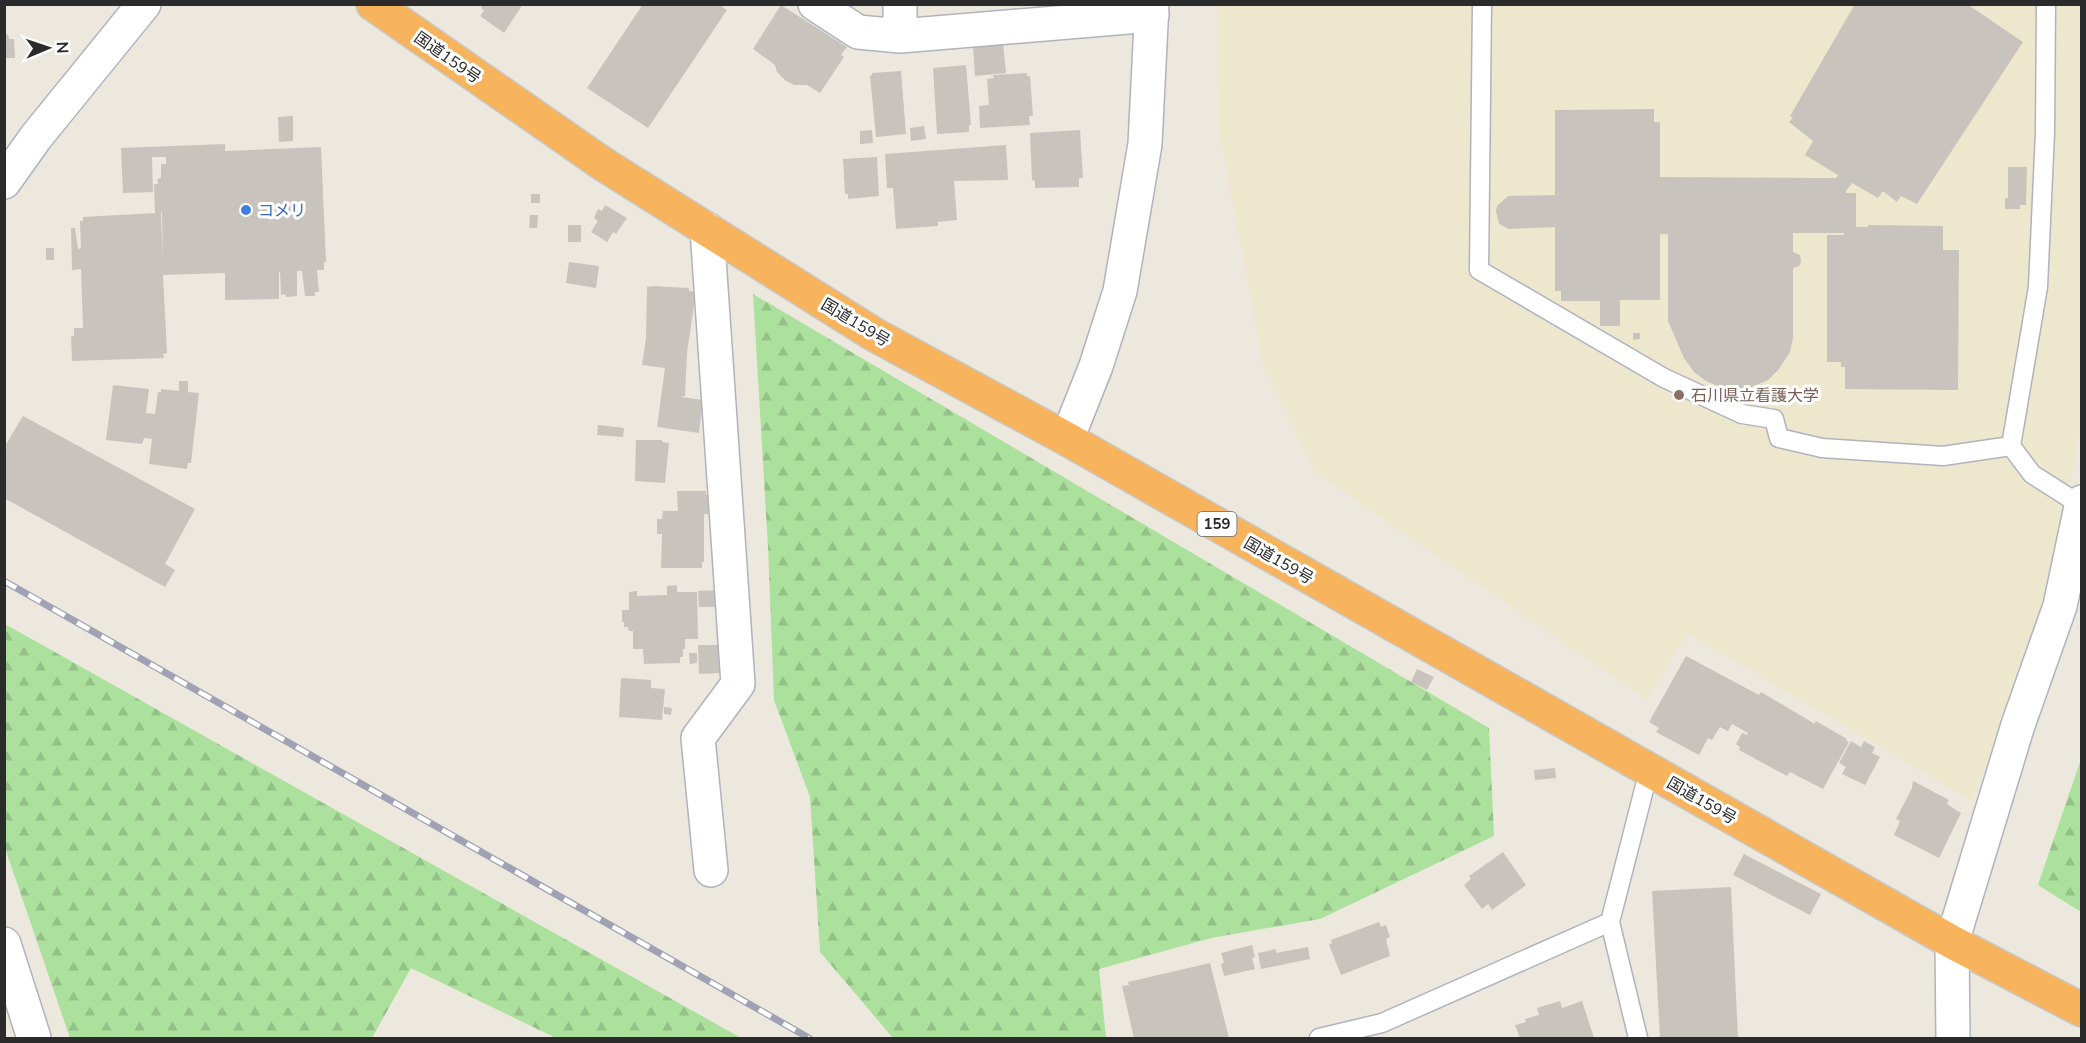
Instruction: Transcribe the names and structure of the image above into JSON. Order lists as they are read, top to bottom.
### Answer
{
  "streets": {
    "highway": ["国道159号", "159"]
  },
  "places": ["コメリ", "石川県立看護大学"],
  "north": "right"
}
